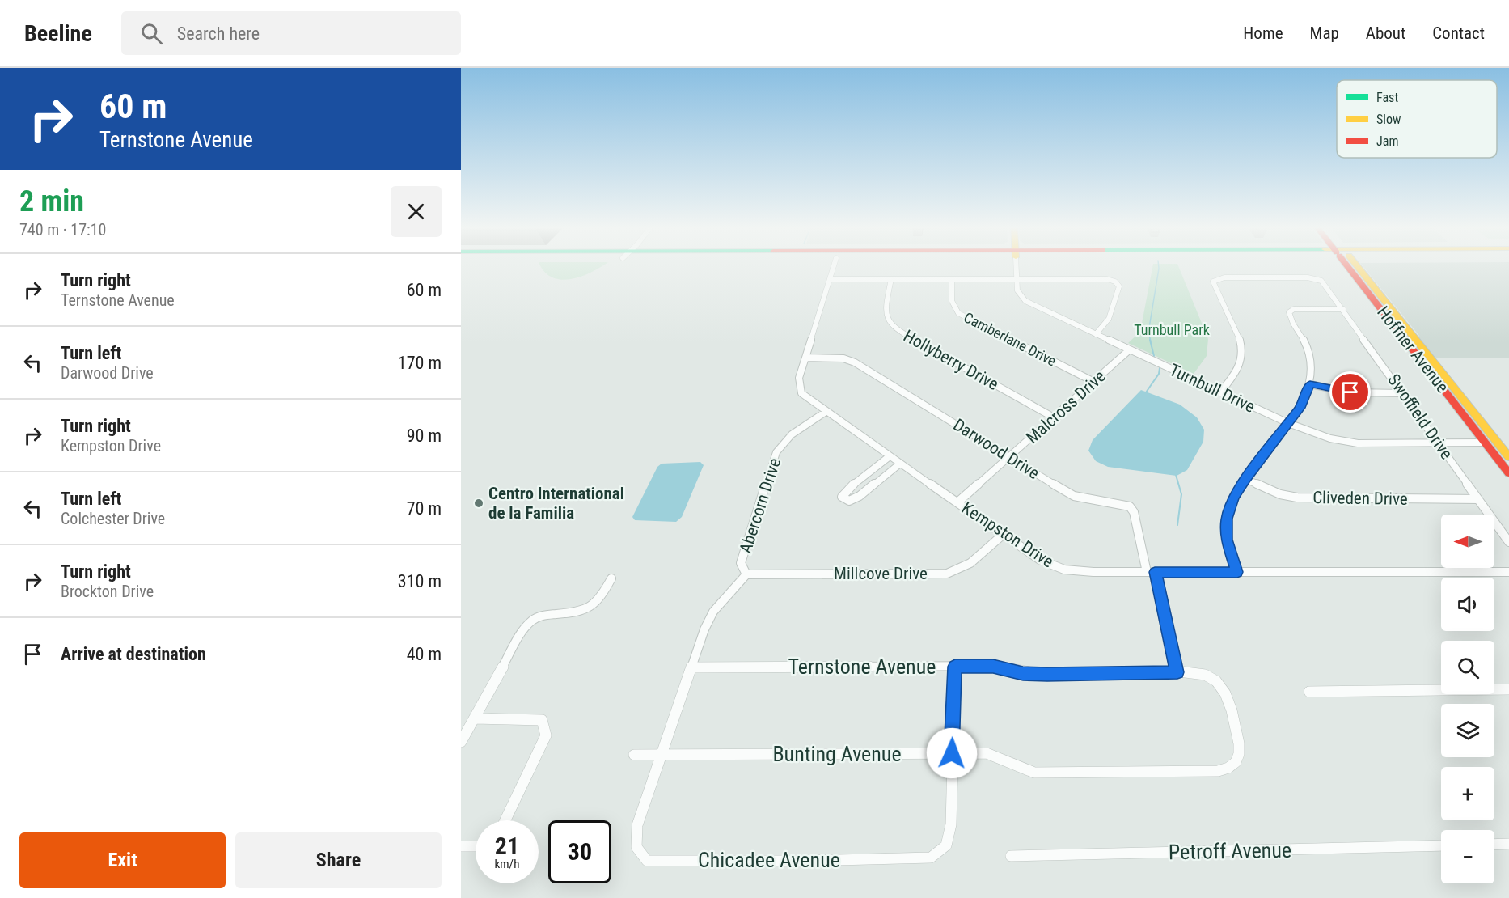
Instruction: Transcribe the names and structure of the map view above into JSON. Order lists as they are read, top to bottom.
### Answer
{
  "streets": {
    "main road": ["Hoffner Avenue"],
    "street": [
      "Camberlane Drive",
      "Hollyberry Drive",
      "Turnbull Drive",
      "Malcross Drive",
      "Swoffield Drive",
      "Darwood Drive",
      "Cliveden Drive",
      "Abercorn Drive",
      "Kempston Drive",
      "Millcove Drive",
      "Ternstone Avenue",
      "Bunting Avenue",
      "Petroff Avenue",
      "Chicadee Avenue"
    ]
  },
  "crossings": [
    ["Camberlane Drive", "Malcross Drive"],
    ["Hoffner Avenue", "Turnbull Drive"],
    ["Hollyberry Drive", "Malcross Drive"],
    ["Turnbull Drive", "Malcross Drive"],
    ["Turnbull Drive", "Swoffield Drive"],
    ["Malcross Drive", "Darwood Drive"],
    ["Malcross Drive", "Kempston Drive"],
    ["Swoffield Drive", "Cliveden Drive"],
    ["Darwood Drive", "Kempston Drive"],
    ["Darwood Drive", "Ternstone Avenue"],
    ["Abercorn Drive", "Kempston Drive"],
    ["Abercorn Drive", "Millcove Drive"],
    ["Abercorn Drive", "Ternstone Avenue"],
    ["Abercorn Drive", "Bunting Avenue"],
    ["Abercorn Drive", "Chicadee Avenue"],
    ["Kempston Drive", "Millcove Drive"],
    ["Ternstone Avenue", "Bunting Avenue"],
    ["Bunting Avenue", "Chicadee Avenue"]
  ],
  "parks": ["Turnbull Park"],
  "places": ["Centro International de la Familia"],
  "legend": ["Fast", "Slow", "Jam"],
  "north": "left",
  "page": {
    "header": "Beeline",
    "search": "Search here",
    "nav": [
      "Home",
      "Map",
      "About",
      "Contact"
    ],
    "turn": ["60 m", "Ternstone Avenue"],
    "heading": ["2 min", "740 m · 17:10"],
    "list": [
      {
        "name": "Turn right",
        "note": "Ternstone Avenue",
        "value": "60 m"
      },
      {
        "name": "Turn left",
        "note": "Darwood Drive",
        "value": "170 m"
      },
      {
        "name": "Turn right",
        "note": "Kempston Drive",
        "value": "90 m"
      },
      {
        "name": "Turn left",
        "note": "Colchester Drive",
        "value": "70 m"
      },
      {
        "name": "Turn right",
        "note": "Brockton Drive",
        "value": "310 m"
      },
      {
        "name": "Arrive at destination",
        "value": "40 m"
      }
    ],
    "map_buttons": ["+", "−"],
    "speed": "21 km/h",
    "limit": "30",
    "buttons": ["Exit", "Share"]
  }
}
